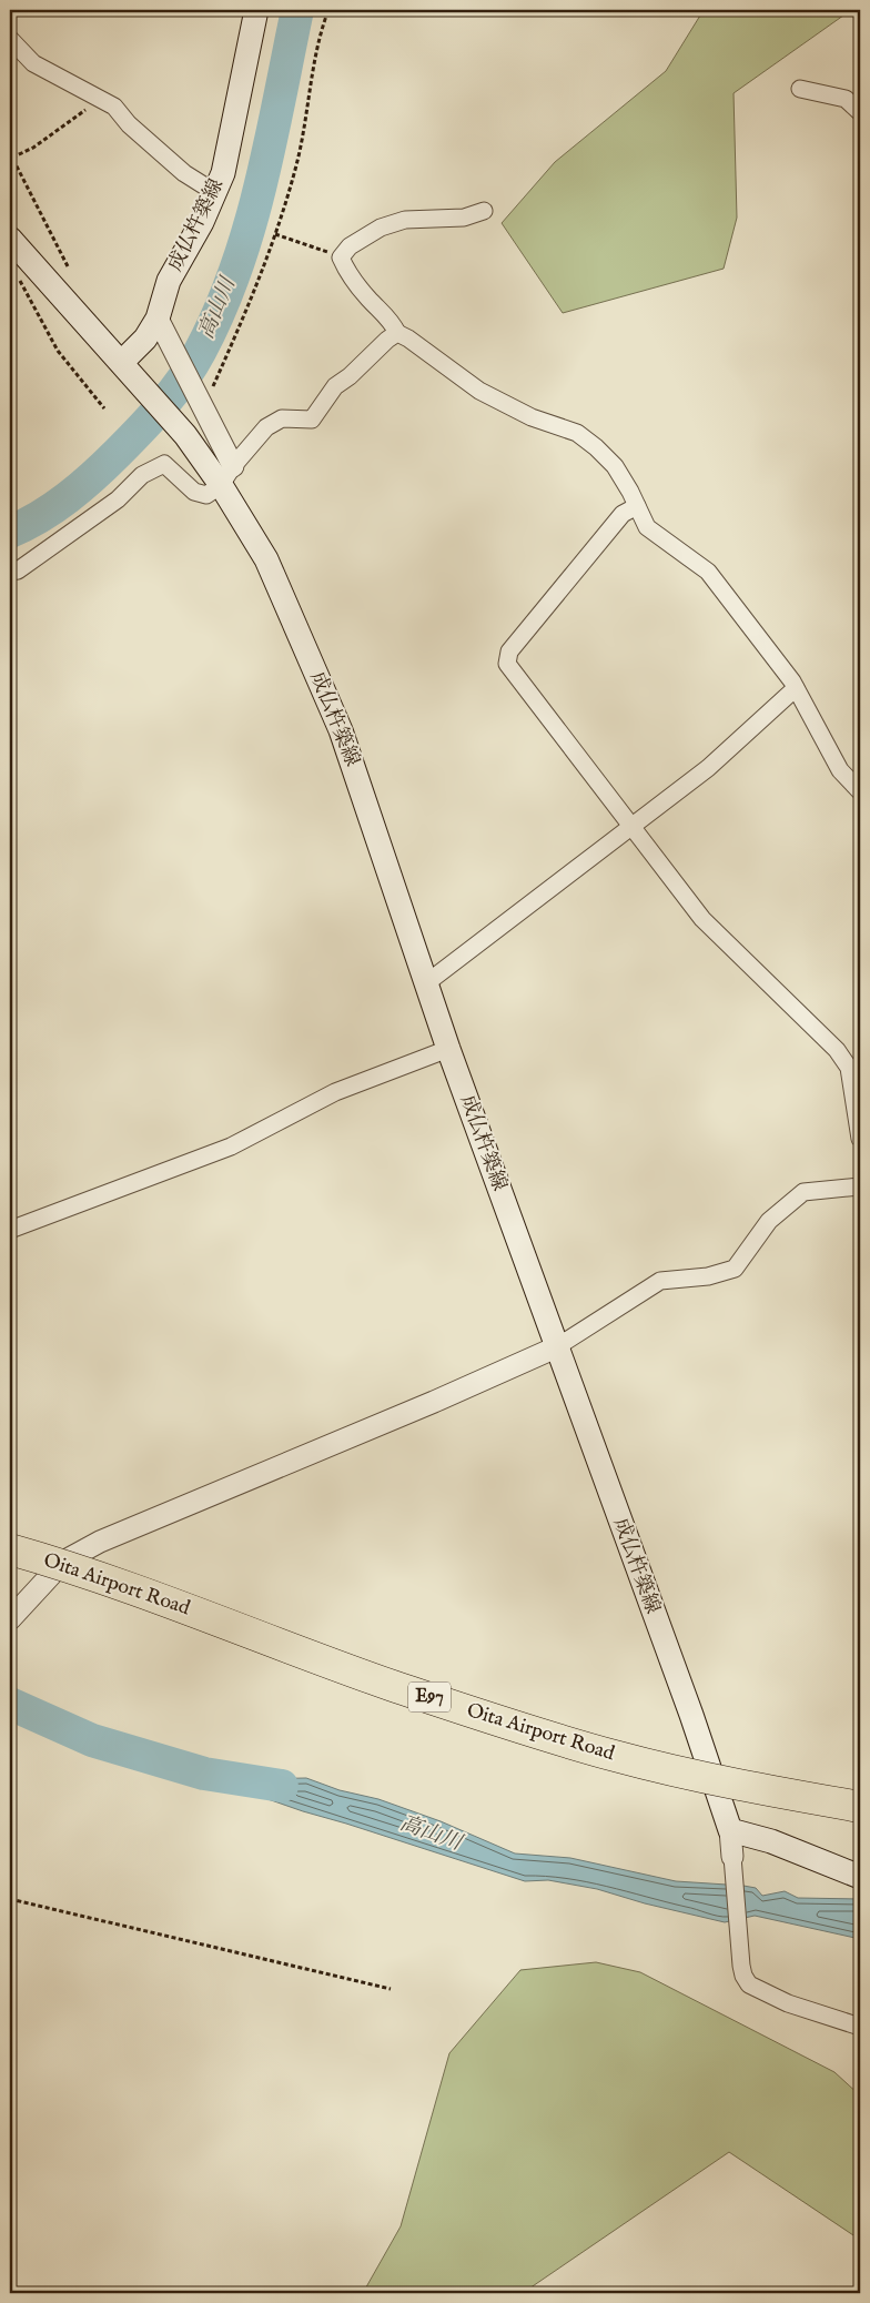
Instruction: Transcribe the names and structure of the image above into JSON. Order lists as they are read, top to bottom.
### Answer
{
  "streets": {
    "highway": ["Oita Airport Road", "E97"],
    "main road": ["成仏杵築線"]
  },
  "water": ["高山川"]
}
